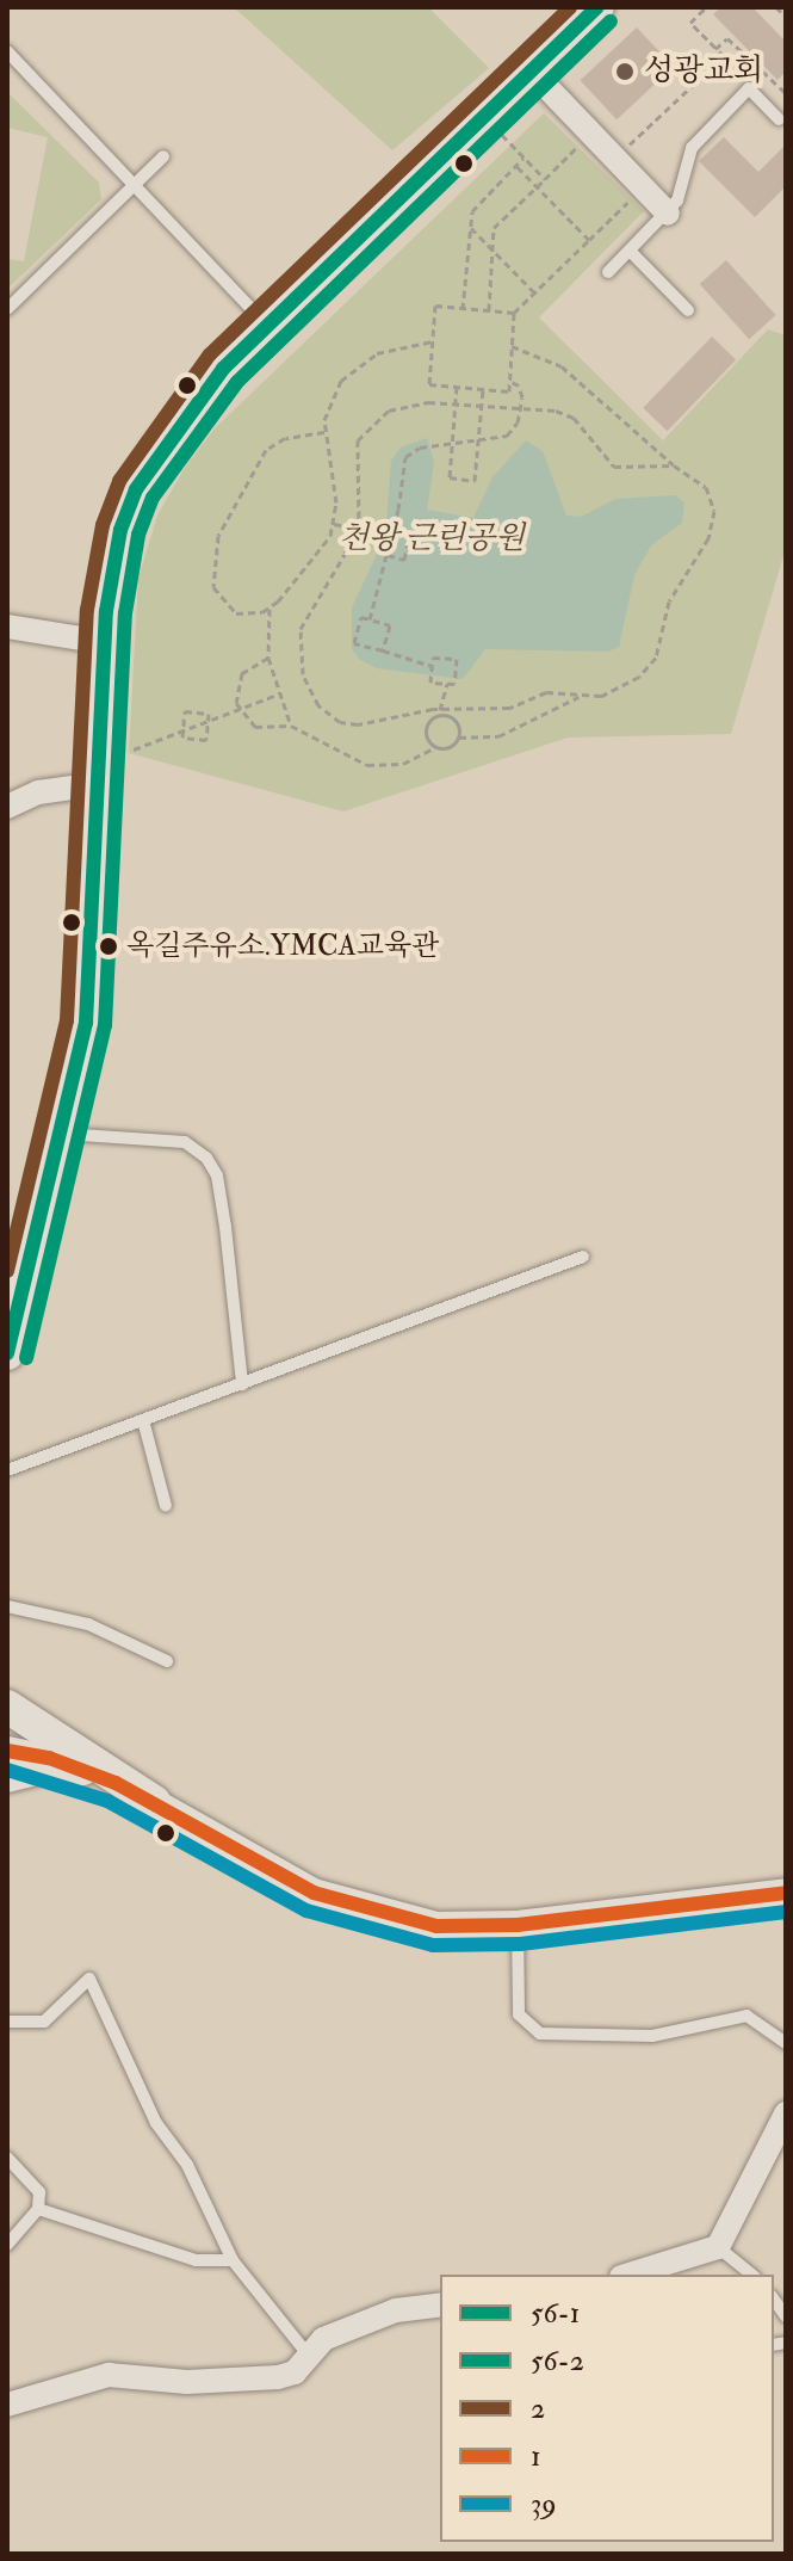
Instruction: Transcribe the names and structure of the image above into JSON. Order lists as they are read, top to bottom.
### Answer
{
  "parks": ["천왕 근린공원"],
  "places": ["성광교회", "옥길주유소.YMCA교육관"],
  "lines": [
    "transit line 56-1",
    "transit line 2",
    "transit line 56-2",
    "transit line 1",
    "transit line 39"
  ],
  "legend": [
    "56-1",
    "56-2",
    "2",
    "1",
    "39"
  ]
}
